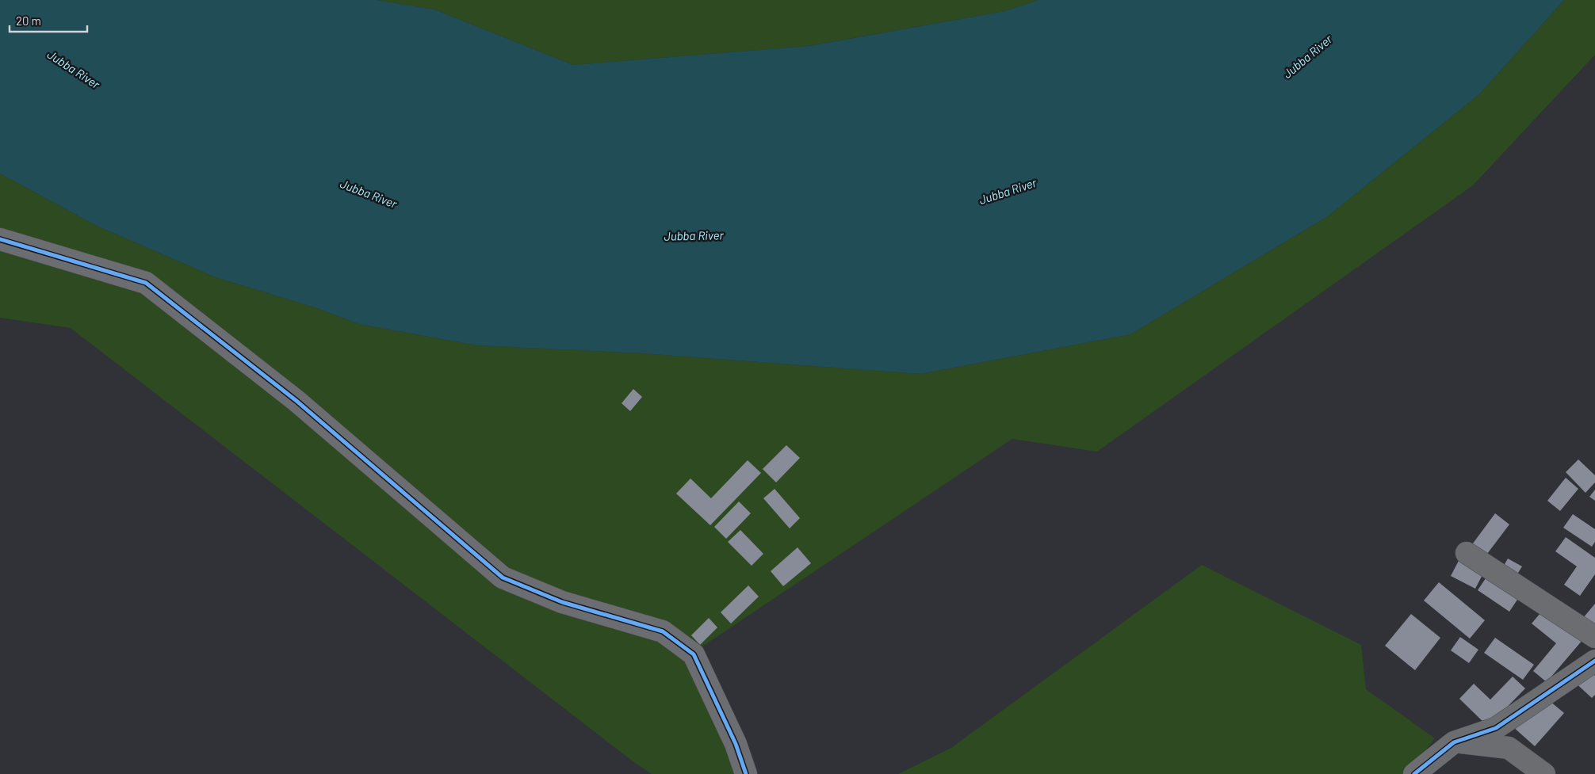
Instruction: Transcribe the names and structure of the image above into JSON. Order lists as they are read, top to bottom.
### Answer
{
  "water": ["Jubba River"],
  "scale_bar": "20 m"
}
